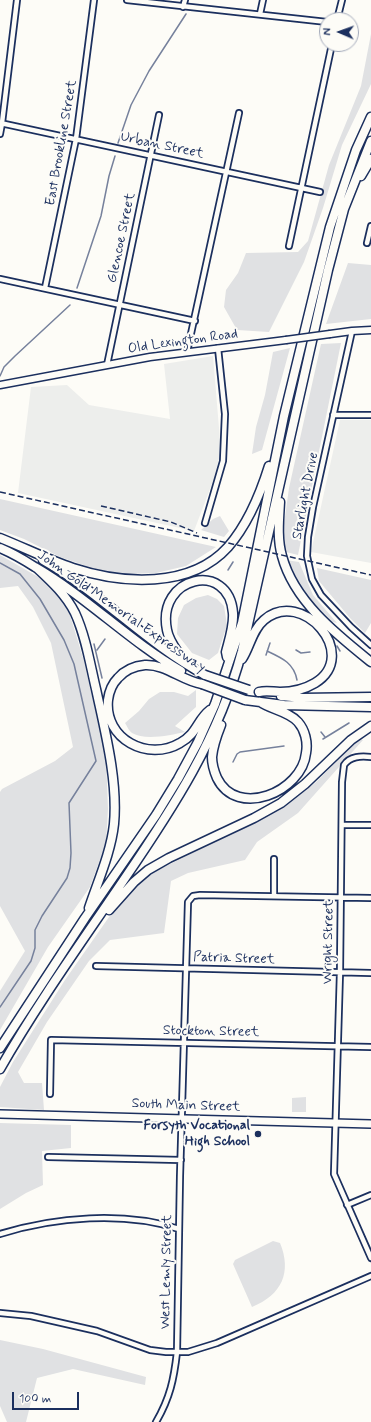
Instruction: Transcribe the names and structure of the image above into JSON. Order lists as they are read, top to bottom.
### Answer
{
  "streets": {
    "highway": ["John Gold Memorial Expressway"],
    "main road": ["Old Lexington Road", "South Main Street"],
    "street": [
      "East Brookline Street",
      "Urban Street",
      "Glencoe Street",
      "Starlight Drive",
      "Wright Street",
      "Patria Street",
      "Stockton Street",
      "West Lemly Street"
    ]
  },
  "crossings": [
    ["East Brookline Street", "Urban Street"],
    ["Urban Street", "Glencoe Street"],
    ["Glencoe Street", "Old Lexington Road"],
    ["Old Lexington Road", "Starlight Drive"],
    ["Wright Street", "Patria Street"],
    ["Wright Street", "Stockton Street"],
    ["Wright Street", "South Main Street"],
    ["Patria Street", "West Lemly Street"],
    ["Stockton Street", "West Lemly Street"],
    ["South Main Street", "West Lemly Street"]
  ],
  "places": ["Forsyth Vocational High School"],
  "scale_bar": "100 m",
  "north": "left"
}
